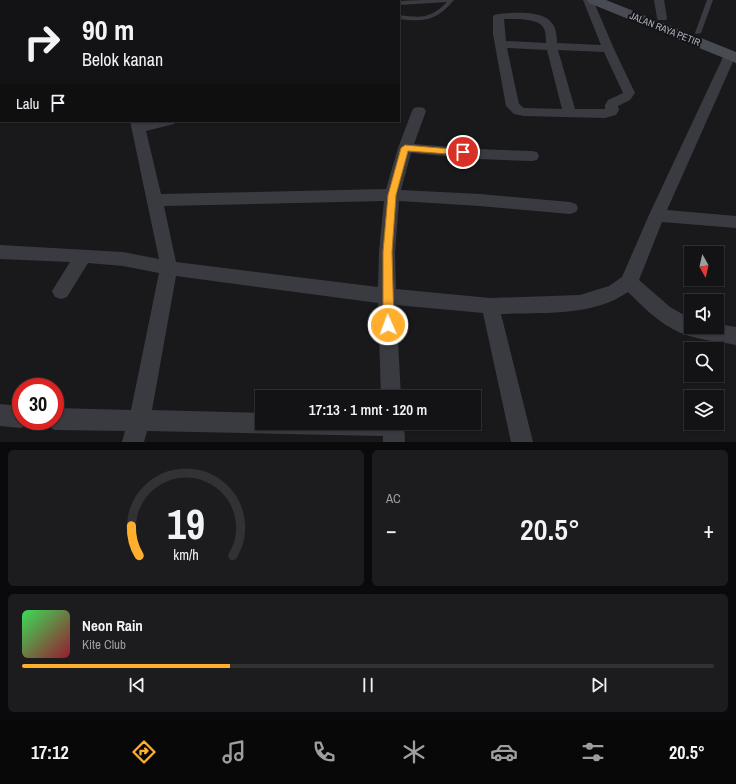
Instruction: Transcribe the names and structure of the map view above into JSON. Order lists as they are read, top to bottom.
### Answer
{
  "streets": {
    "main road": ["JALAN RAYA PETIR"]
  },
  "north": "bottom",
  "page": {
    "turn": ["90 m", "Belok kanan"],
    "then": "Lalu",
    "limit": "30",
    "trip": "17:13 · 1 mnt · 120 m",
    "tile": "AC",
    "heat": ["−", "20.5°", "+"],
    "song": ["Neon Rain", "Kite Club"],
    "tabs": ["17:12", "20.5°"],
    "gauge": ["19", "km/h"]
  }
}
